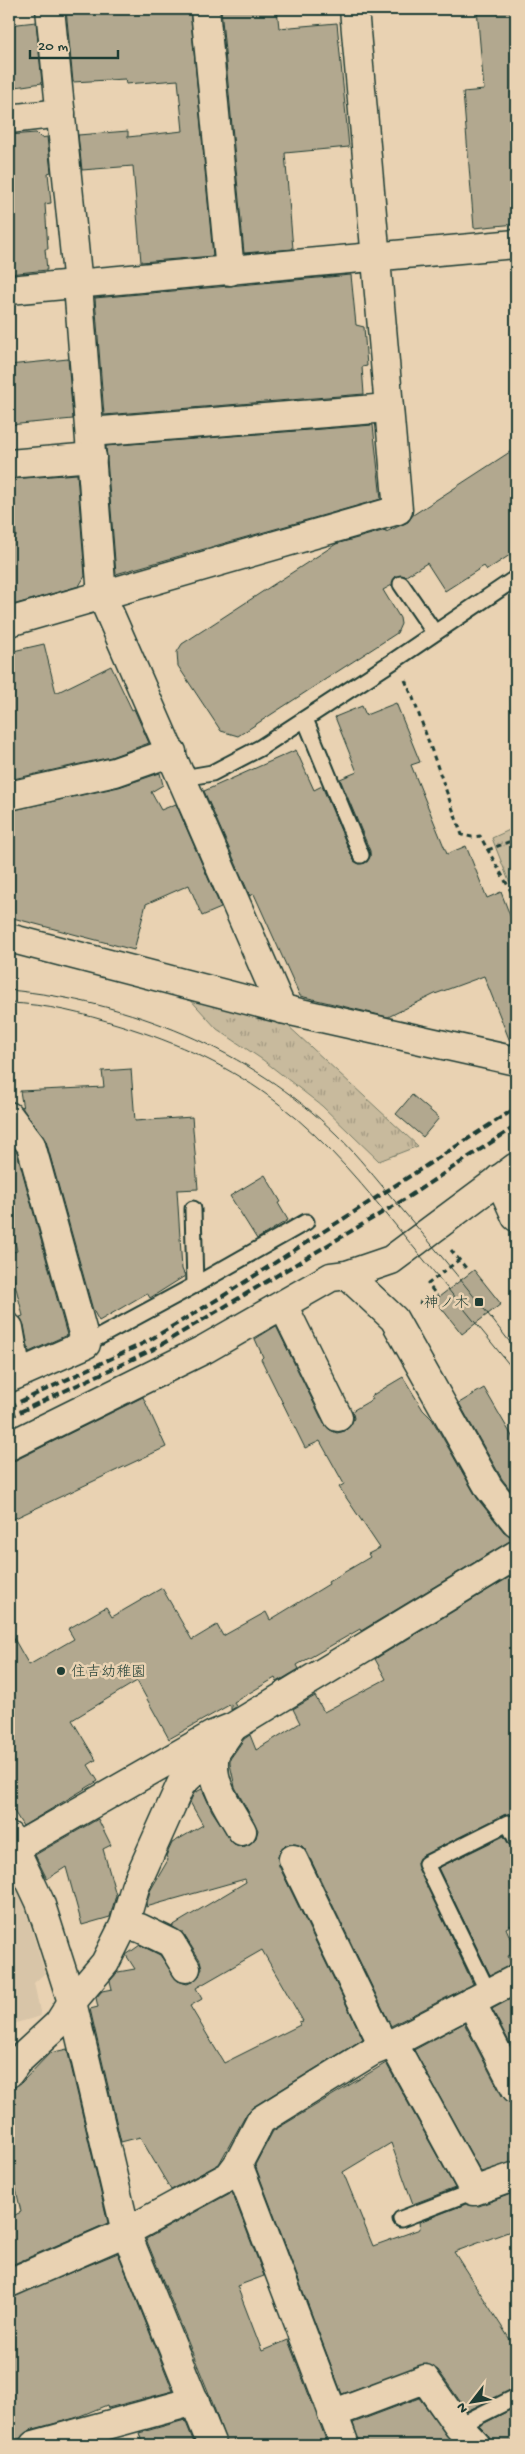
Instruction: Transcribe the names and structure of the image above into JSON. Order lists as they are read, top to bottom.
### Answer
{
  "places": {
    "transit": ["神ノ木"],
    "other": ["住吉幼稚園"]
  },
  "scale_bar": "20 m",
  "north": "bottom left"
}
